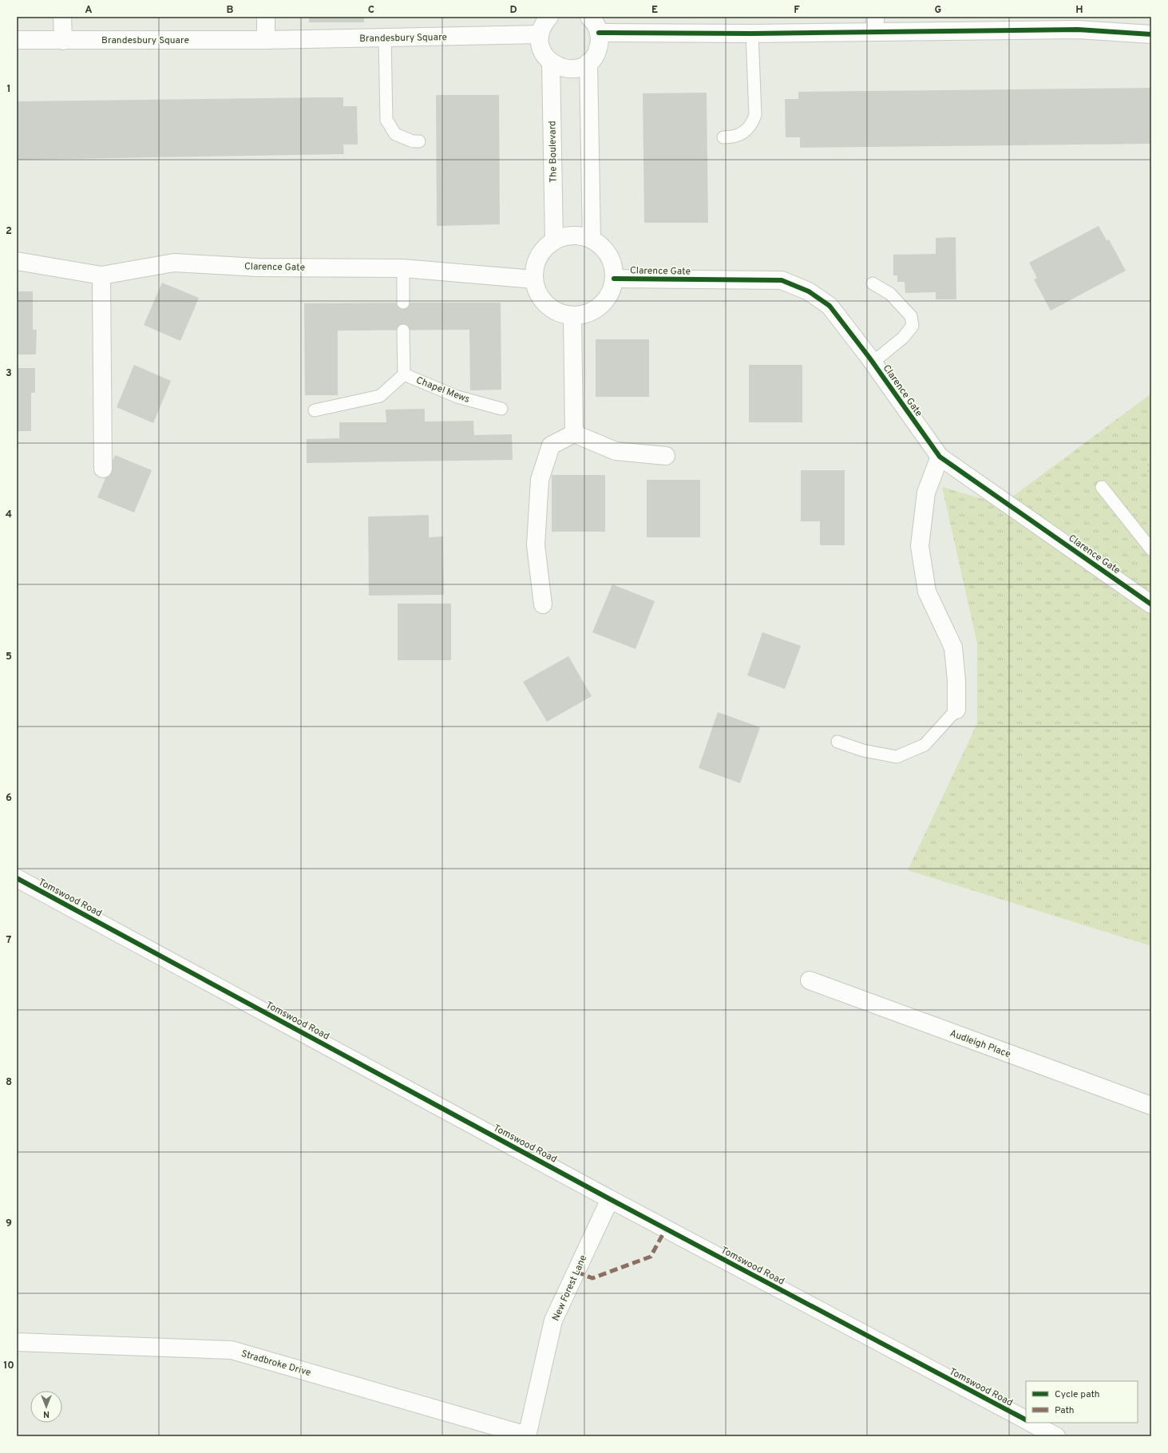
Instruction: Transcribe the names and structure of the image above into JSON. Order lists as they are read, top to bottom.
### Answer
{
  "streets": {
    "street": [
      "Brandesbury Square",
      "The Boulevard",
      "Clarence Gate",
      "Tomswood Road",
      "Audleigh Place",
      "New Forest Lane",
      "Stradbroke Drive"
    ],
    "lane": ["Chapel Mews"]
  },
  "crossings": [
    ["The Boulevard", "Clarence Gate"],
    ["Tomswood Road", "New Forest Lane"],
    ["New Forest Lane", "Stradbroke Drive"]
  ],
  "legend": ["Cycle path", "Path"],
  "north": "bottom",
  "grid": {
    "columns": [
      "A",
      "B",
      "C",
      "D",
      "E",
      "F",
      "G",
      "H"
    ],
    "rows": [
      "1",
      "2",
      "3",
      "4",
      "5",
      "6",
      "7",
      "8",
      "9",
      "10"
    ]
  }
}
